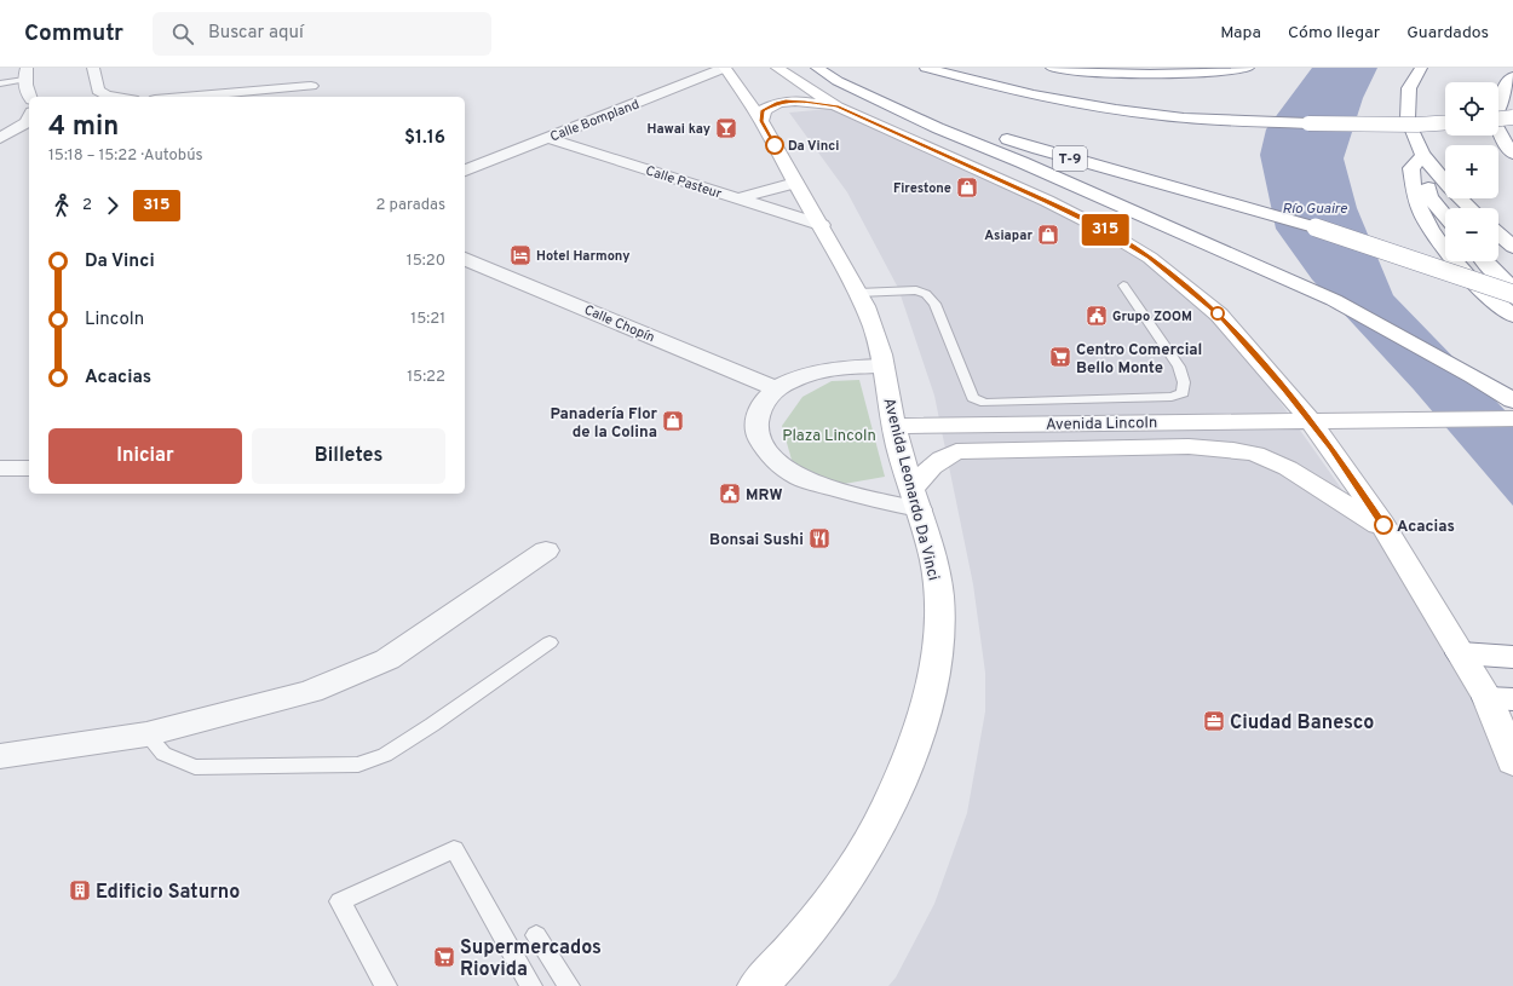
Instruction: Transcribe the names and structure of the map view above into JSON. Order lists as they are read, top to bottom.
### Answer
{
  "streets": {
    "main road": ["T-9", "Avenida Lincoln", "Avenida Leonardo Da Vinci"],
    "street": ["Calle Bompland", "Calle Pasteur", "Calle Chopín"]
  },
  "crossings": [
    ["Calle Bompland", "Calle Pasteur"],
    ["Calle Bompland", "Avenida Leonardo Da Vinci"],
    ["Calle Pasteur", "Avenida Leonardo Da Vinci"],
    ["Avenida Lincoln", "Avenida Leonardo Da Vinci"]
  ],
  "water": ["Río Guaire"],
  "parks": ["Plaza Lincoln"],
  "places": {
    "bar": ["Hawai kay"],
    "other": ["Da Vinci", "Acacias"],
    "shop": ["Firestone", "Asiapar", "Panadería Flor de la Colina"],
    "hotel": ["Hotel Harmony"],
    "public building": ["Grupo ZOOM", "MRW"],
    "supermarket": ["Centro Comercial Bello Monte", "Supermercados Riovida"],
    "restaurant": ["Bonsai Sushi"],
    "office": ["Ciudad Banesco"],
    "building": ["Edificio Saturno"]
  },
  "lines": ["bus line 315"],
  "page": {
    "header": "Commutr",
    "search": "Buscar aquí",
    "nav": ["Mapa", "Cómo llegar", "Guardados"],
    "on_map": "315",
    "map_buttons": ["+", "−"],
    "heading": ["4 min", "15:18 – 15:22 · Autobús", "$1.16"],
    "legs": ["2", "315", "2 paradas"],
    "list": [
      {
        "name": "Da Vinci",
        "value": "15:20"
      },
      {
        "name": "Lincoln",
        "value": "15:21"
      },
      {
        "name": "Acacias",
        "value": "15:22"
      }
    ],
    "buttons": ["Iniciar", "Billetes"]
  }
}
